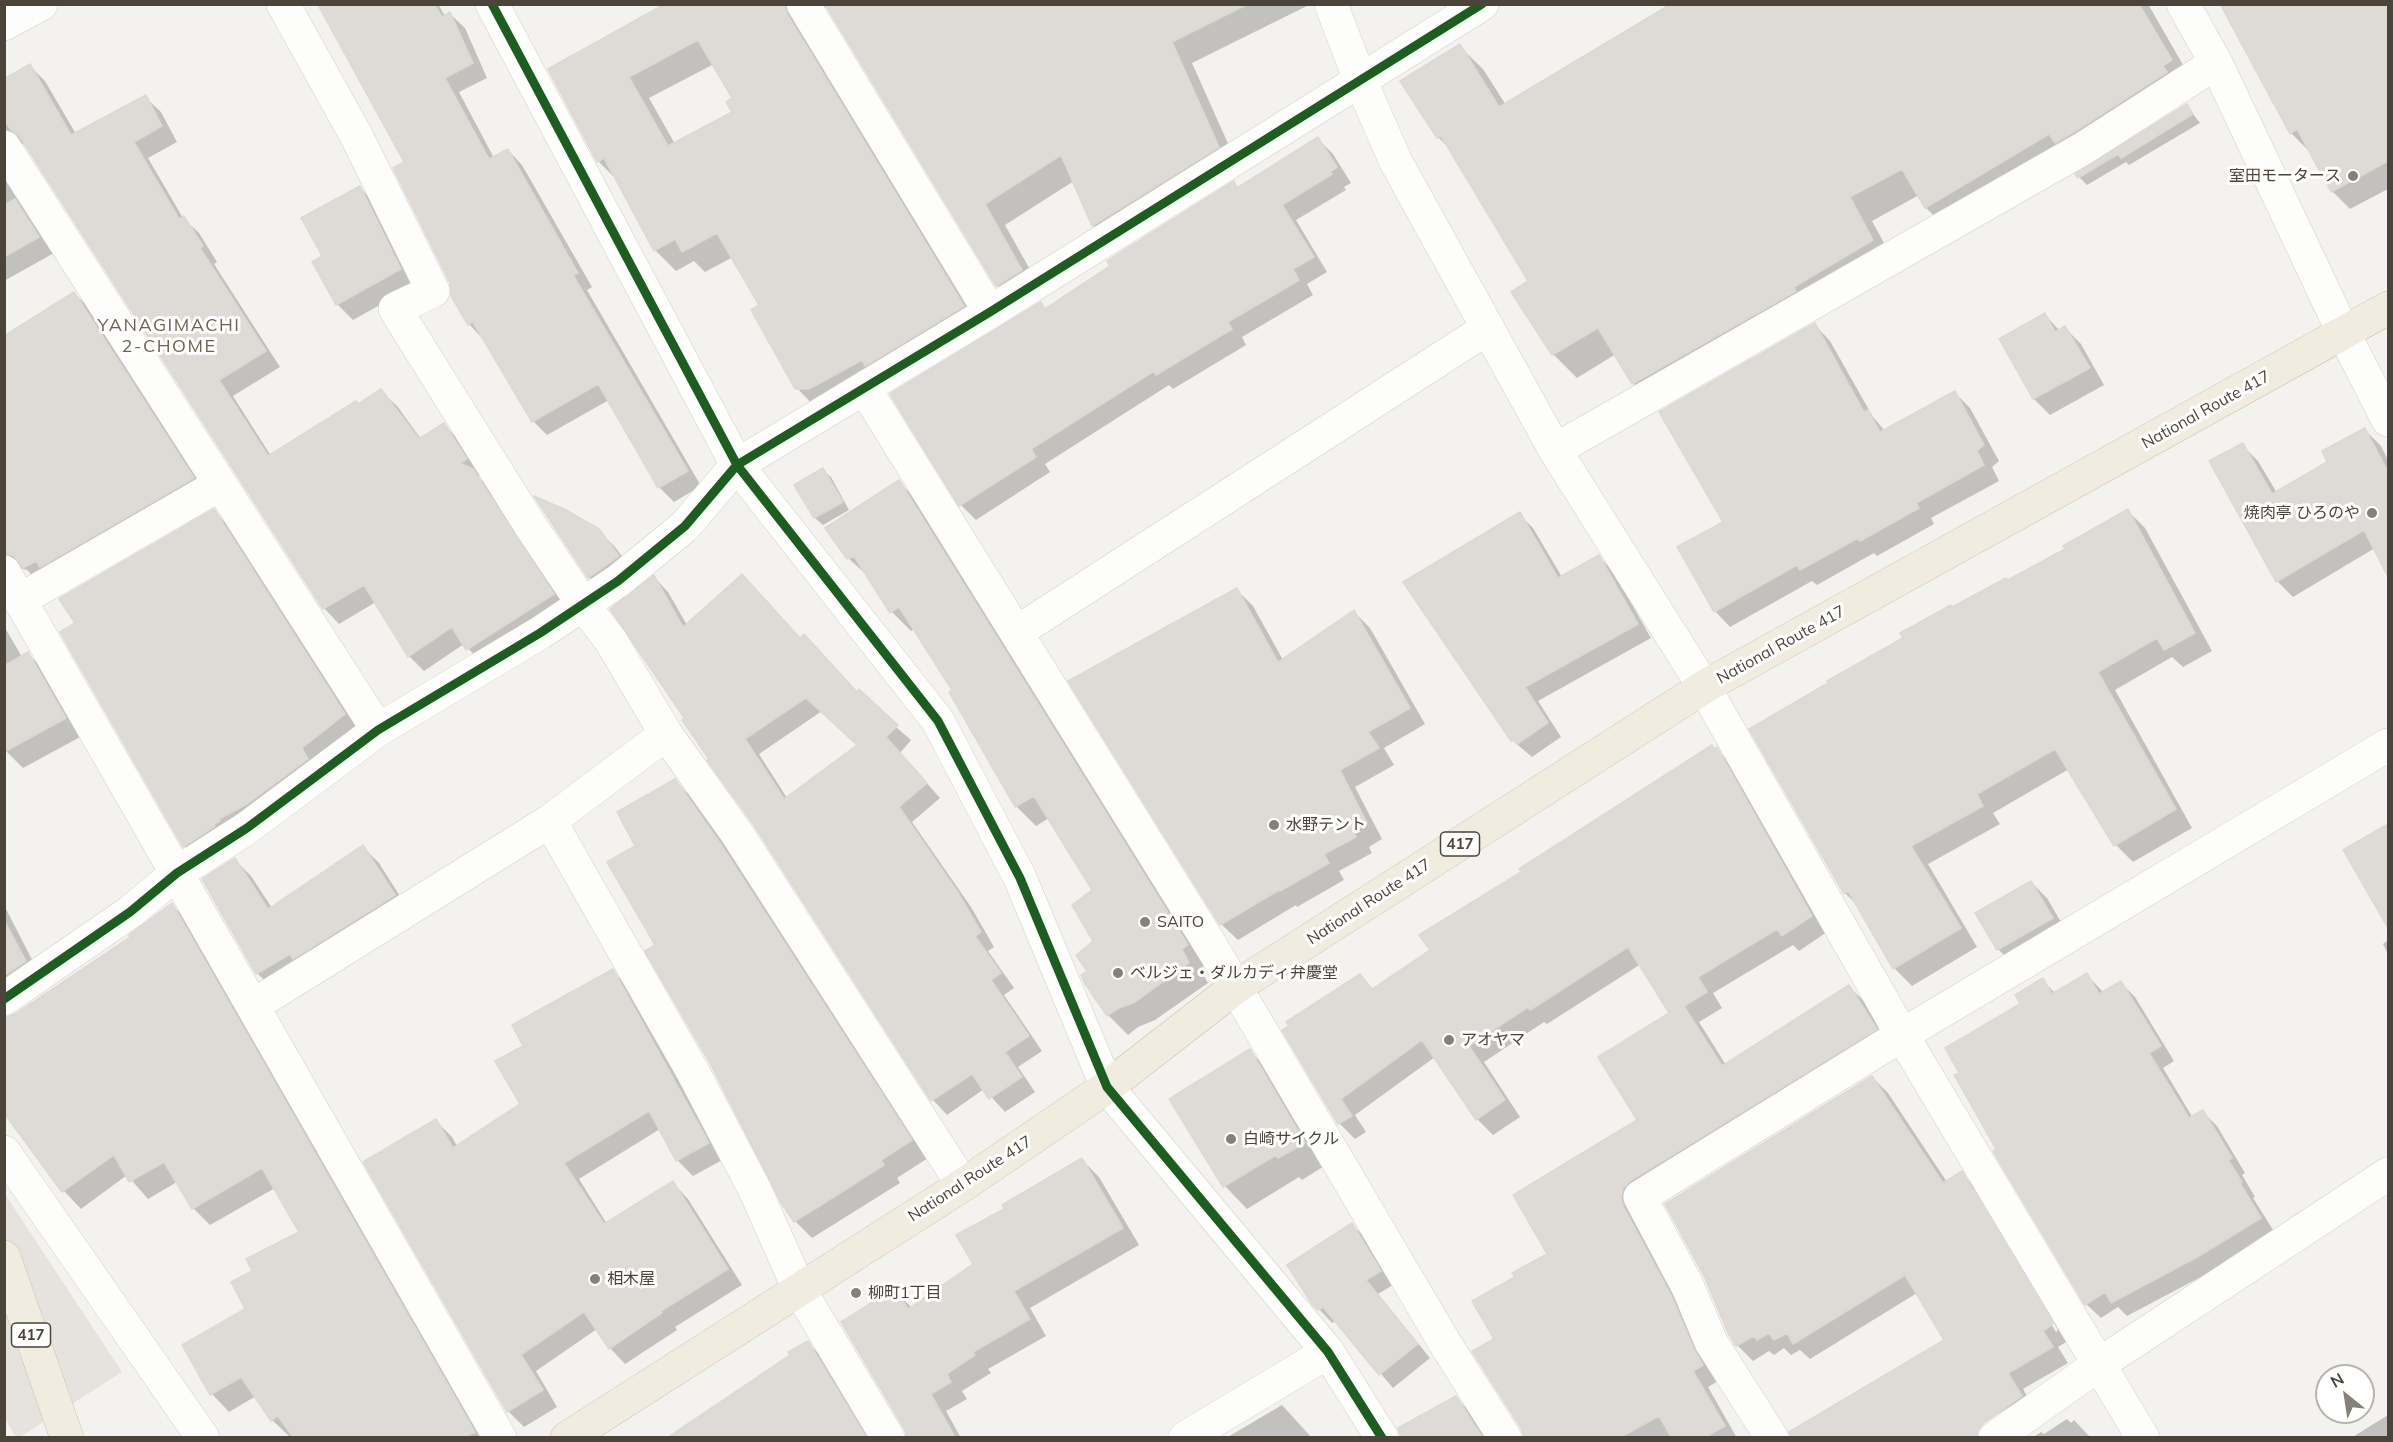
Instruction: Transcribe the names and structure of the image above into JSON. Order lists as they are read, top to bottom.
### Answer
{
  "streets": {
    "highway": ["National Route 417", "417"]
  },
  "districts": ["YANAGIMACHI 2-CHOME"],
  "places": [
    "室田モータース",
    "焼肉亭 ひろのや",
    "水野テント",
    "SAITO",
    "ベルジェ・ダルカディ弁慶堂",
    "アオヤマ",
    "白崎サイクル",
    "相木屋",
    "柳町1丁目"
  ],
  "north": "top left"
}
